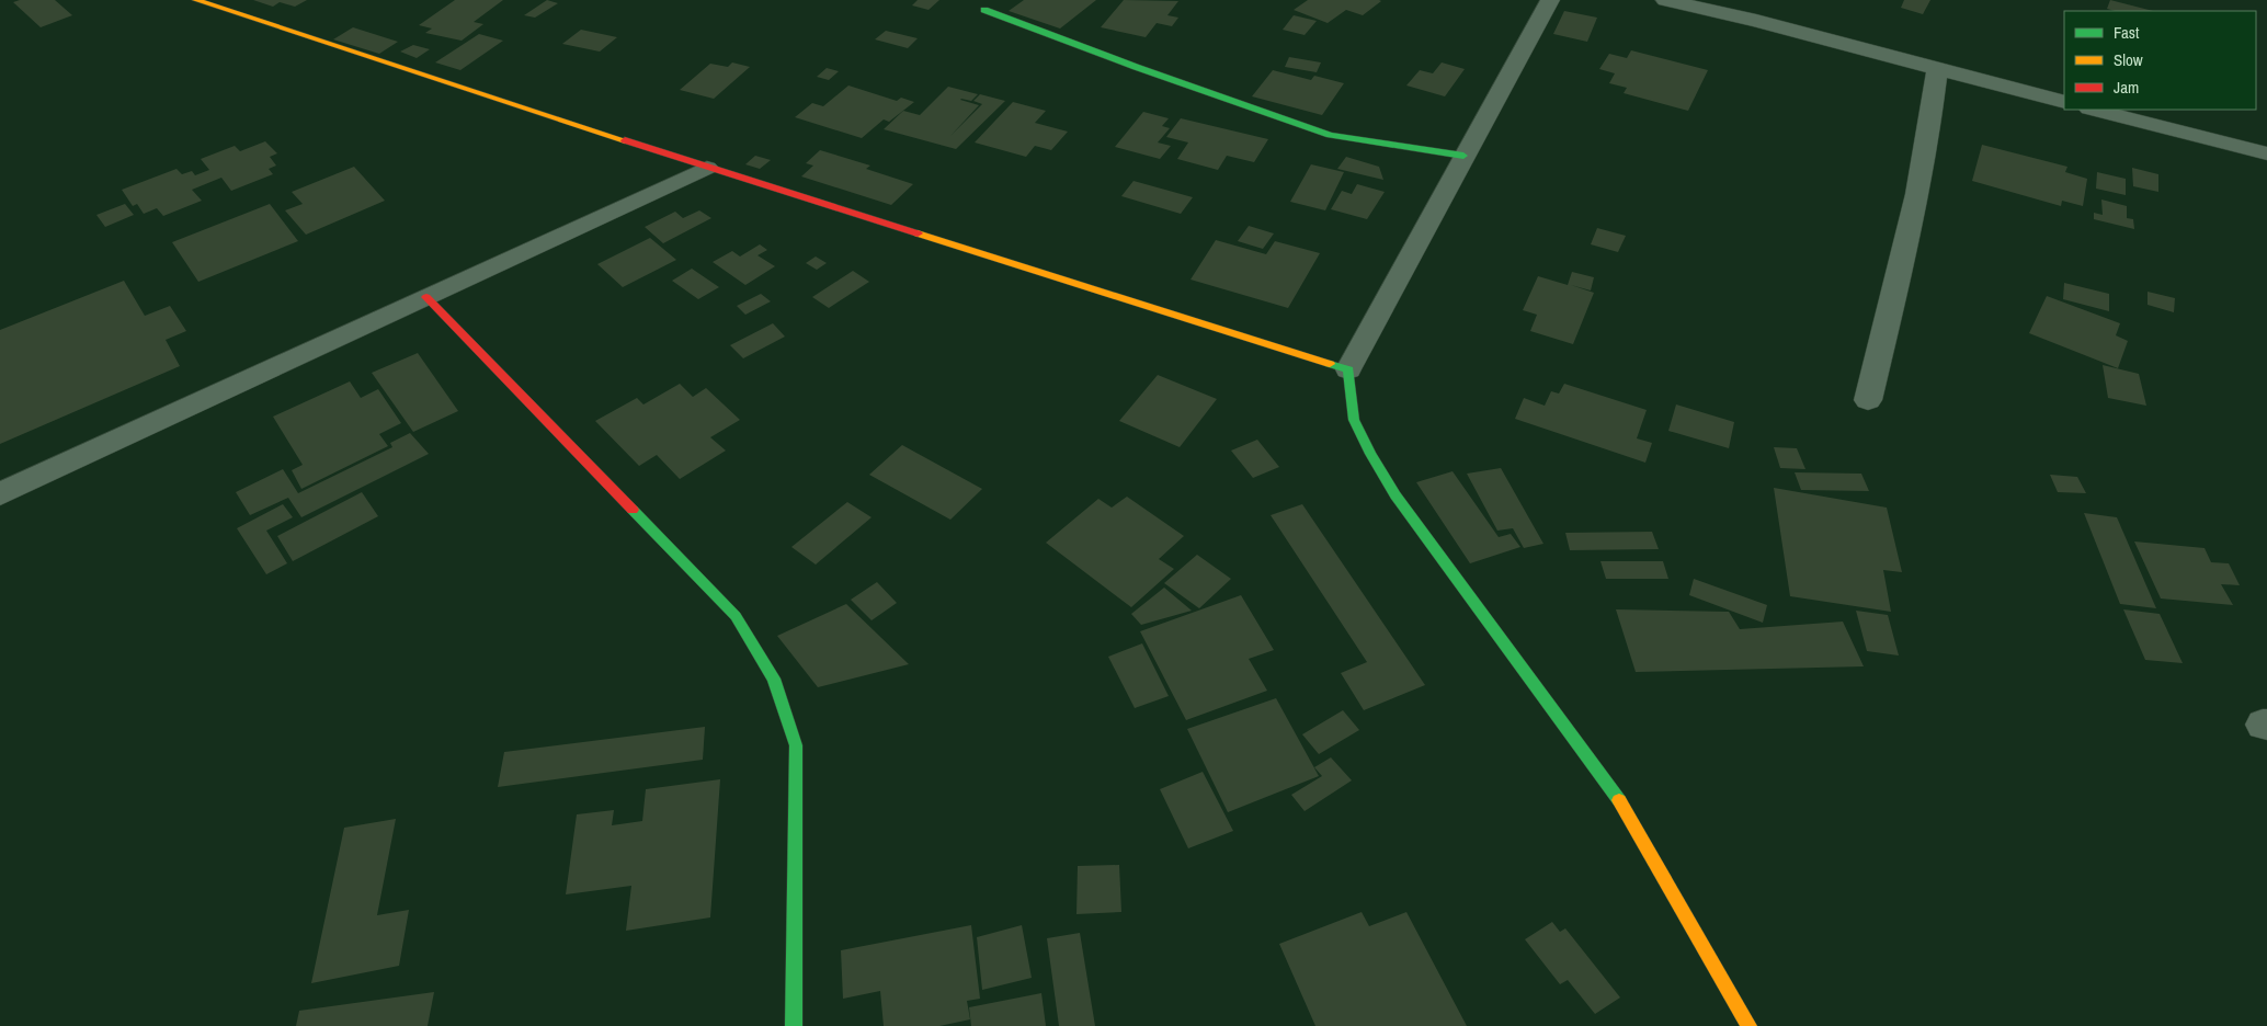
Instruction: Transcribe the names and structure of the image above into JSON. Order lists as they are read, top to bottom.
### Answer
{
  "legend": ["Fast", "Slow", "Jam"]
}
